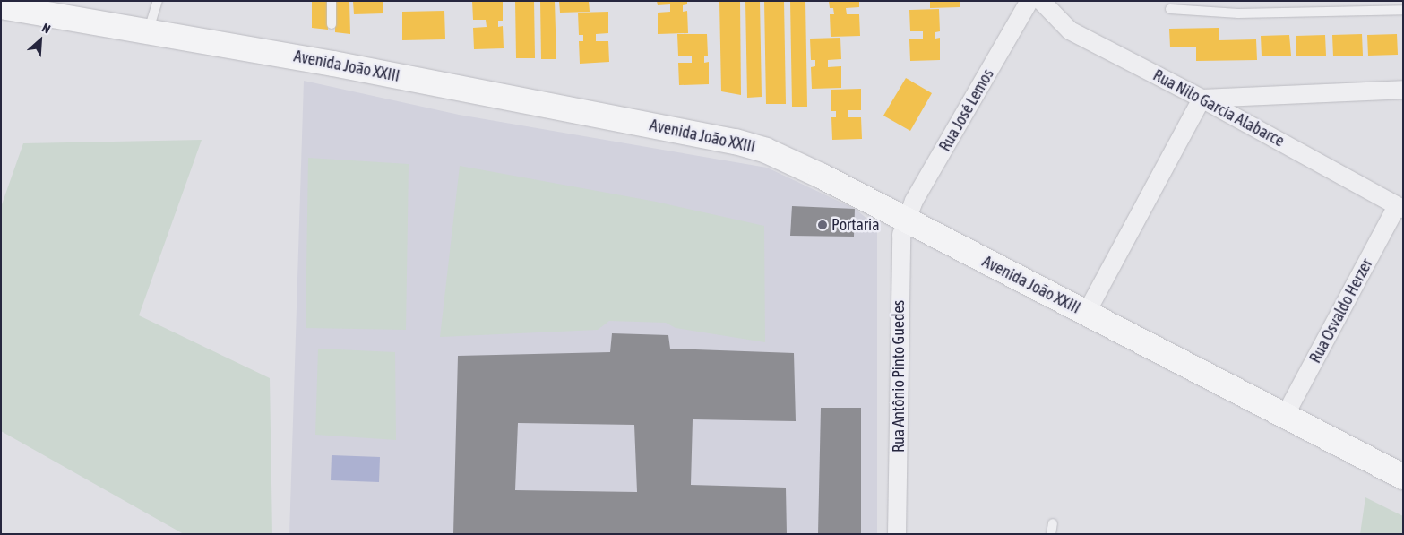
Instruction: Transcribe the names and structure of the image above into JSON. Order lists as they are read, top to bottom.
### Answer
{
  "streets": {
    "main road": ["Avenida João XXIII"],
    "street": [
      "Rua Nilo Garcia Alabarce",
      "Rua José Lemos",
      "Rua Osvaldo Herzer",
      "Rua Antônio Pinto Guedes"
    ]
  },
  "crossings": [
    ["Avenida João XXIII", "Rua José Lemos"],
    ["Avenida João XXIII", "Rua Osvaldo Herzer"],
    ["Avenida João XXIII", "Rua Antônio Pinto Guedes"],
    ["Rua Nilo Garcia Alabarce", "Rua Osvaldo Herzer"],
    ["Rua José Lemos", "Rua Antônio Pinto Guedes"]
  ],
  "places": ["Portaria"],
  "north": "top right"
}
